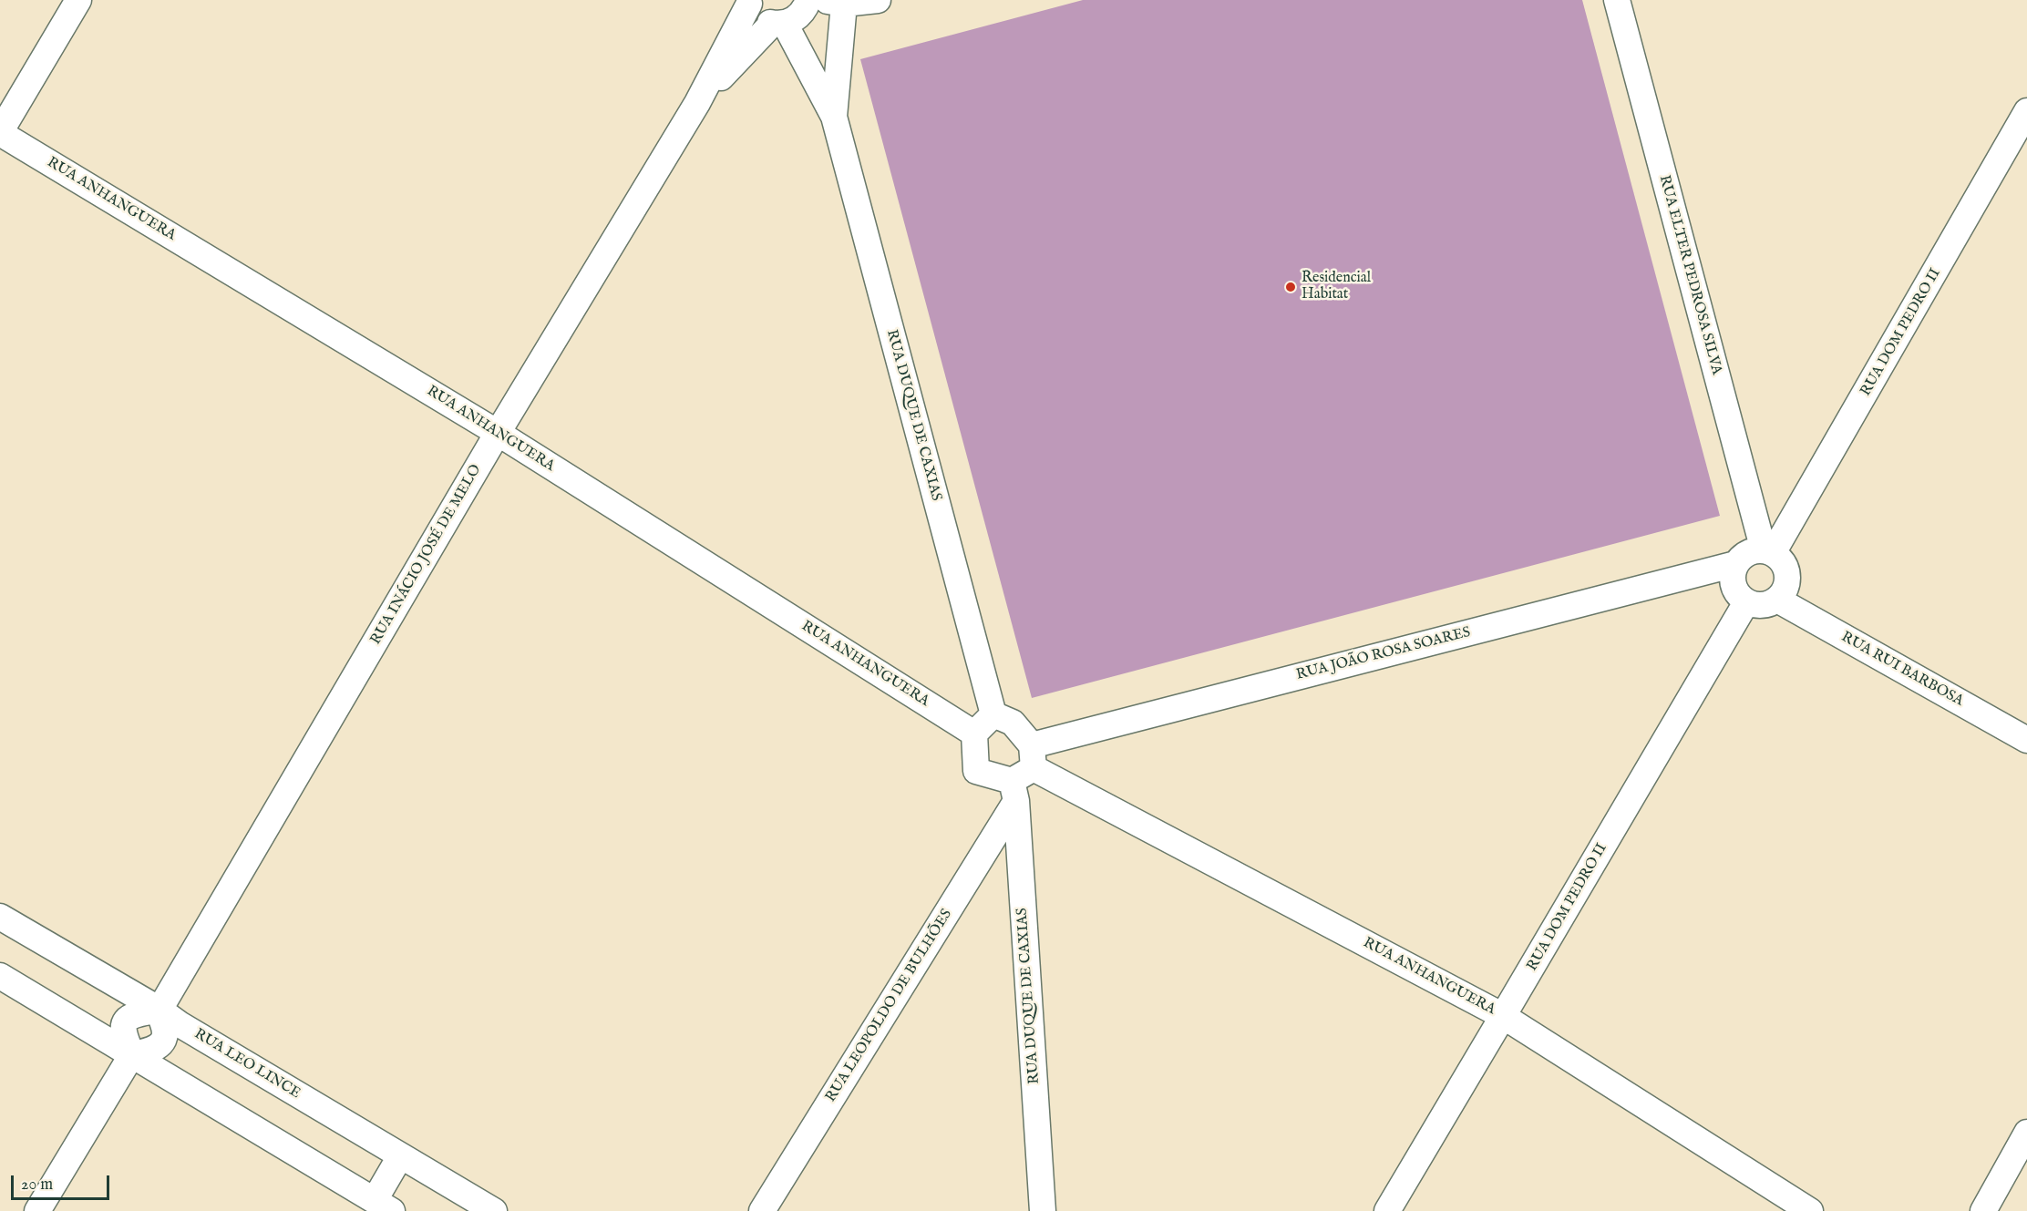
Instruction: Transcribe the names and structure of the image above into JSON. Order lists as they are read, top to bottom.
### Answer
{
  "streets": {
    "street": [
      "RUA ANHANGUERA",
      "RUA ELTER PEDROSA SILVA",
      "RUA DOM PEDRO II",
      "RUA DUQUE DE CAXIAS",
      "RUA INÁCIO JOSÉ DE MELO",
      "RUA JOÃO ROSA SOARES",
      "RUA RUI BARBOSA",
      "RUA LEOPOLDO DE BULHÕES",
      "RUA LEO LINCE"
    ]
  },
  "crossings": [
    ["RUA ANHANGUERA", "RUA DOM PEDRO II"],
    ["RUA ANHANGUERA", "RUA INÁCIO JOSÉ DE MELO"],
    ["RUA ANHANGUERA", "RUA JOÃO ROSA SOARES"],
    ["RUA ELTER PEDROSA SILVA", "RUA DOM PEDRO II"],
    ["RUA ELTER PEDROSA SILVA", "RUA JOÃO ROSA SOARES"],
    ["RUA ELTER PEDROSA SILVA", "RUA RUI BARBOSA"],
    ["RUA DOM PEDRO II", "RUA JOÃO ROSA SOARES"],
    ["RUA DOM PEDRO II", "RUA RUI BARBOSA"],
    ["RUA DUQUE DE CAXIAS", "RUA INÁCIO JOSÉ DE MELO"],
    ["RUA DUQUE DE CAXIAS", "RUA JOÃO ROSA SOARES"],
    ["RUA DUQUE DE CAXIAS", "RUA LEOPOLDO DE BULHÕES"],
    ["RUA INÁCIO JOSÉ DE MELO", "RUA LEO LINCE"],
    ["RUA JOÃO ROSA SOARES", "RUA RUI BARBOSA"],
    ["RUA JOÃO ROSA SOARES", "RUA LEOPOLDO DE BULHÕES"]
  ],
  "places": ["Residencial Habitat"],
  "scale_bar": "20 m"
}
